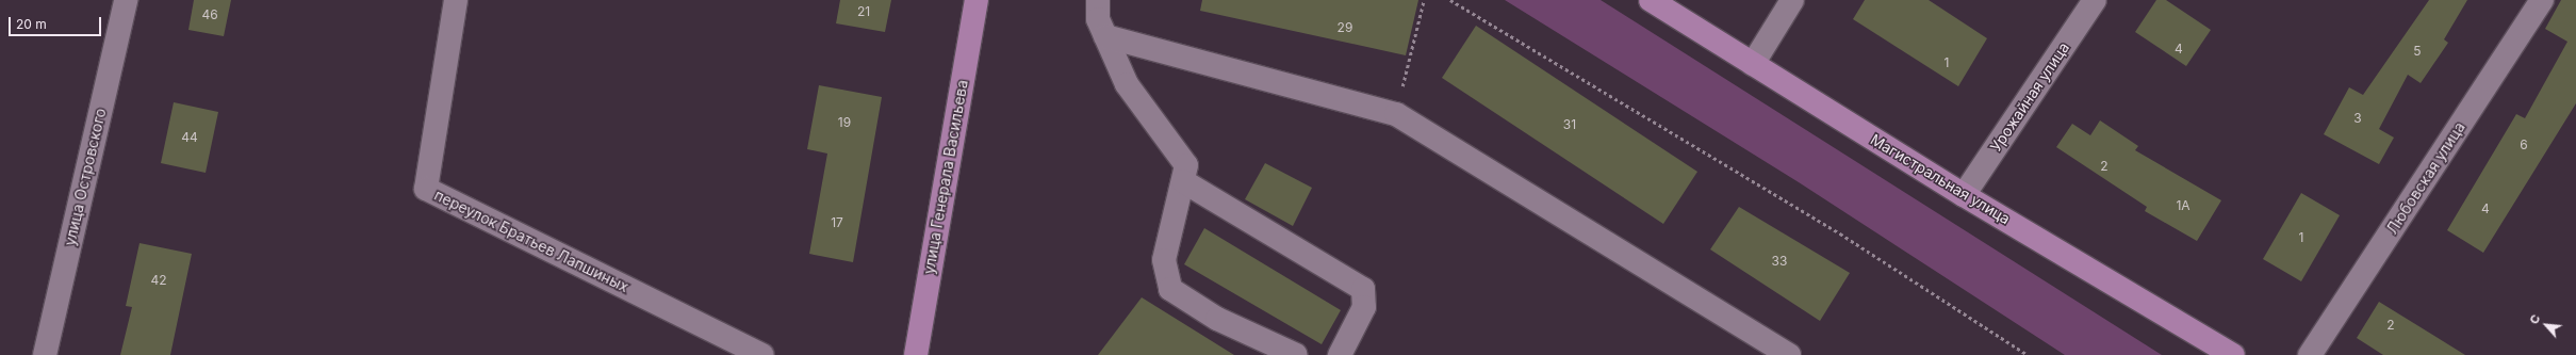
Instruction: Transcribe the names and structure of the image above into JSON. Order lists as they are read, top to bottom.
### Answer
{
  "streets": {
    "main road": ["улица Генерала Васильева", "Магистральная улица"],
    "street": [
      "Урожайная улица",
      "улица Островского",
      "Любовская улица",
      "переулок Братьев Лапшиных"
    ]
  },
  "crossings": [
    ["Урожайная улица", "Магистральная улица"]
  ],
  "house_numbers": [
    "21",
    "46",
    "29",
    "4",
    "5",
    "1",
    "3",
    "19",
    "31",
    "44",
    "6",
    "2",
    "1А",
    "4",
    "17",
    "1",
    "33",
    "42",
    "2"
  ],
  "scale_bar": "20 m",
  "north": "top left"
}
